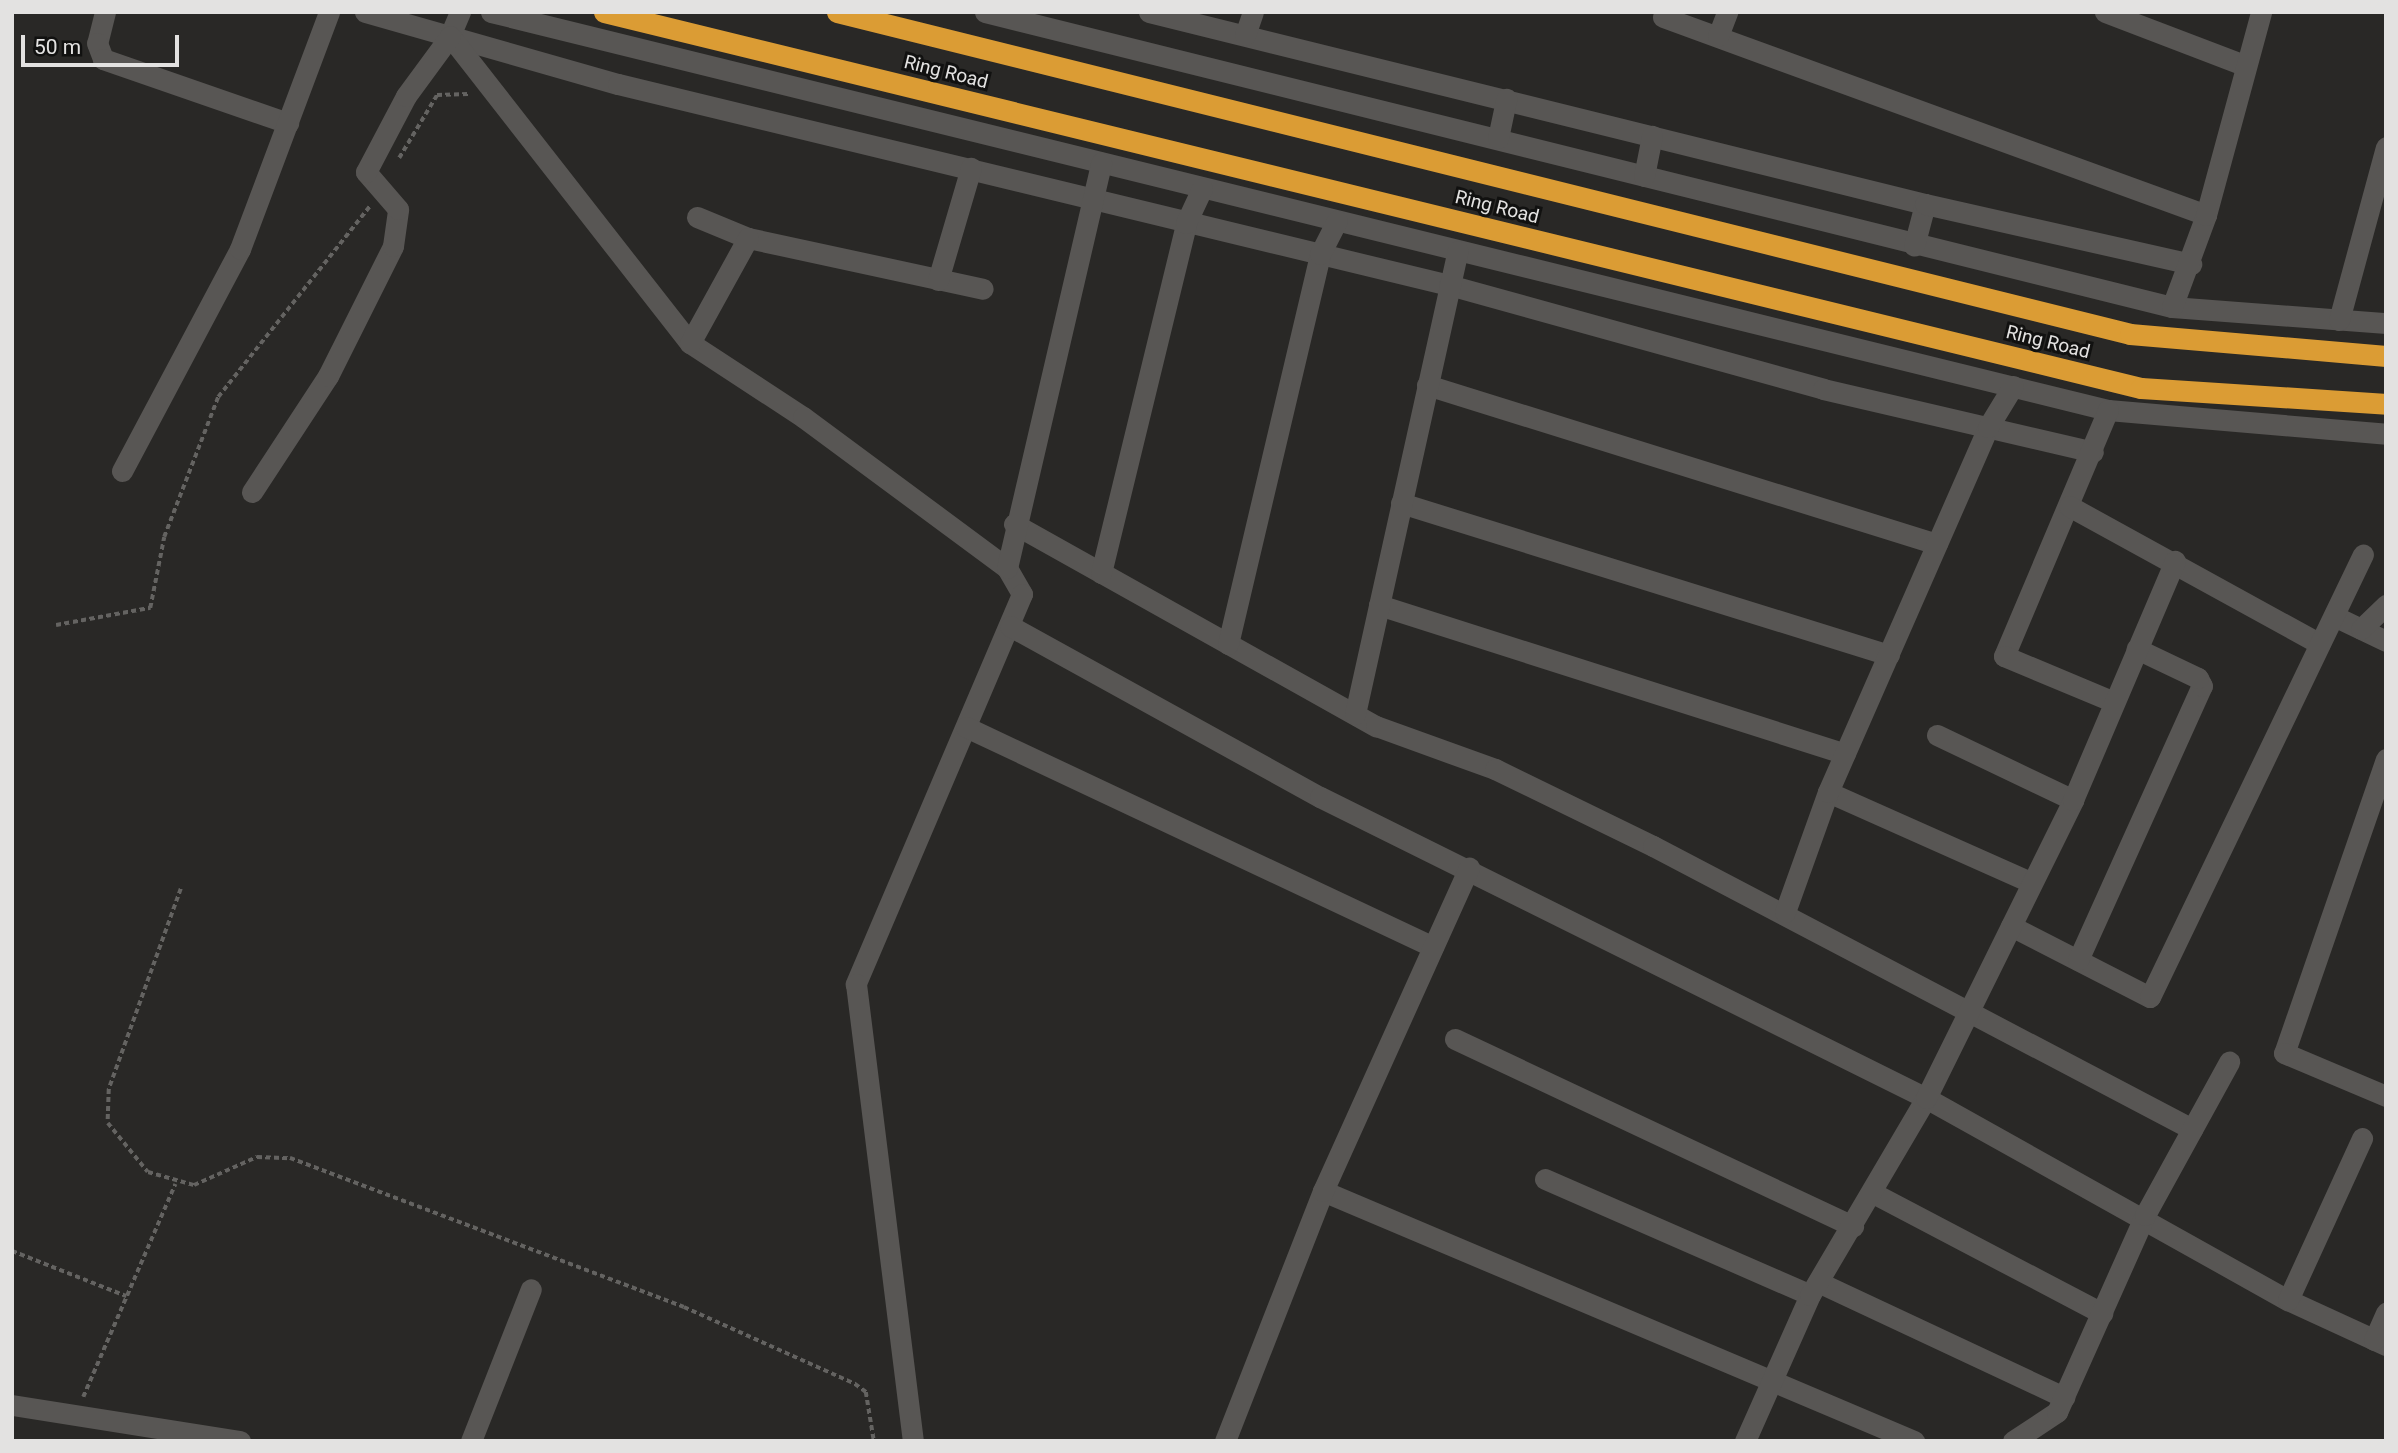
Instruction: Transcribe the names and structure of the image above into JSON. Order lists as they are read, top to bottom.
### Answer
{
  "streets": {
    "highway": ["Ring Road"]
  },
  "scale_bar": "50 m"
}
